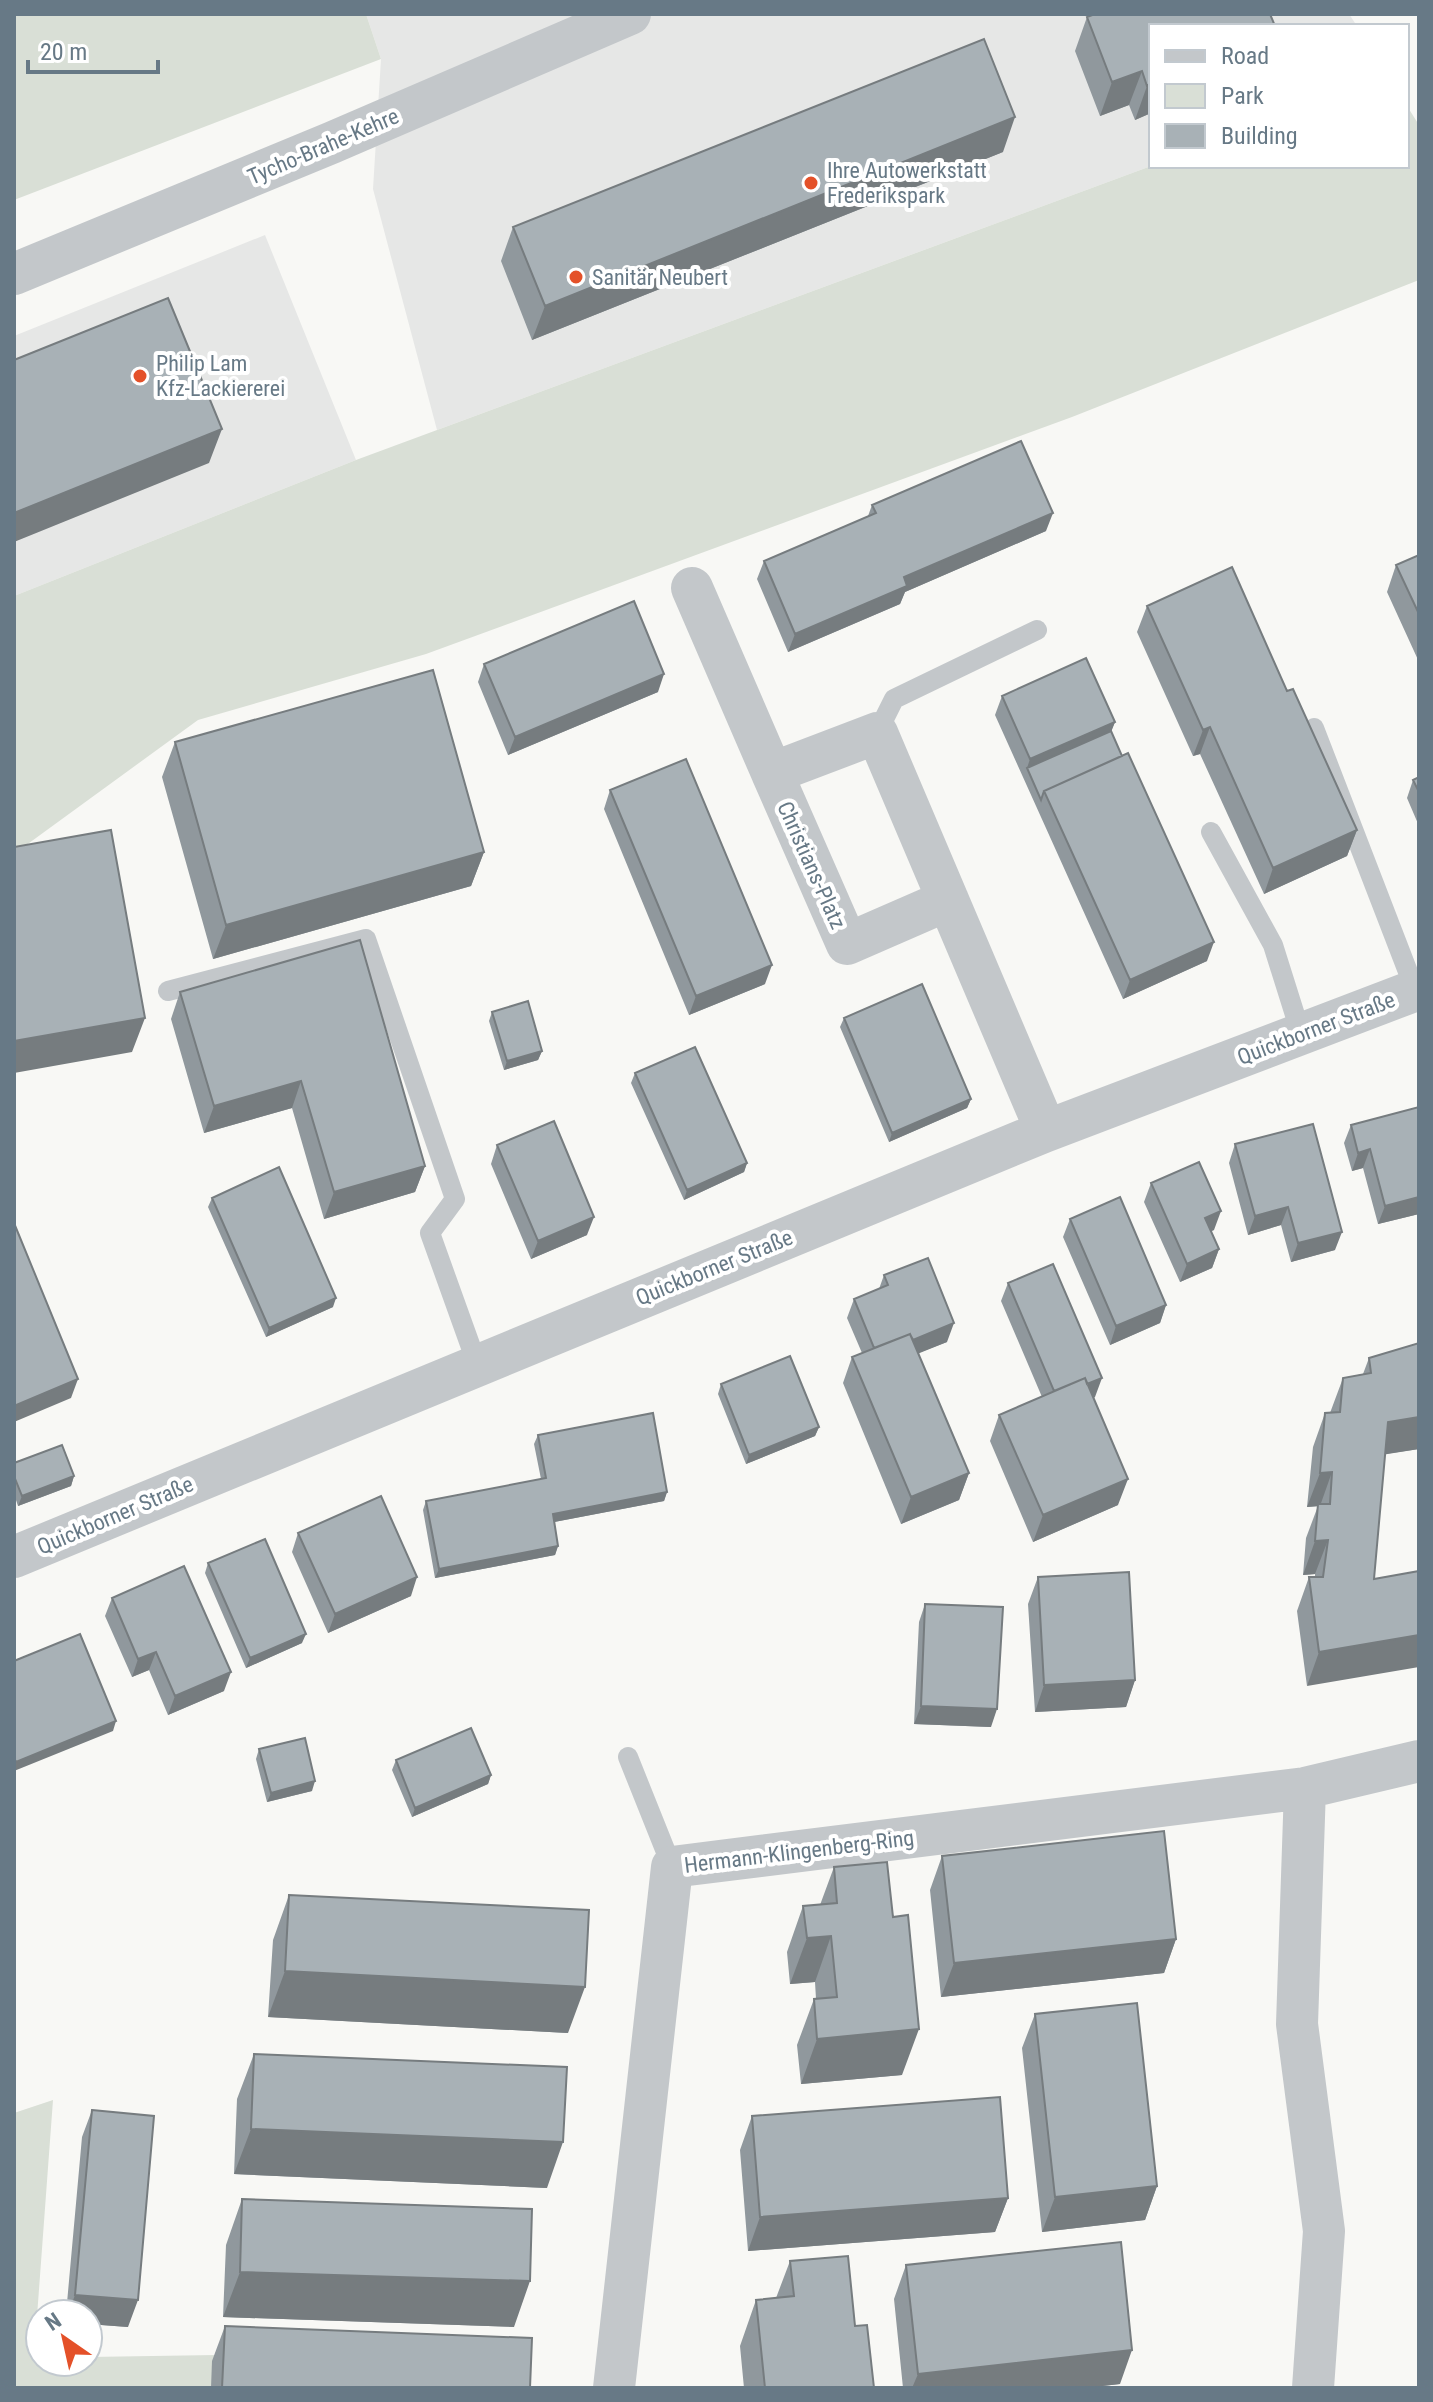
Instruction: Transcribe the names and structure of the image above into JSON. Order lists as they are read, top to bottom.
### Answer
{
  "streets": {
    "street": [
      "Tycho-Brahe-Kehre",
      "Christians-Platz",
      "Quickborner Straße",
      "Hermann-Klingenberg-Ring"
    ]
  },
  "places": ["Ihre Autowerkstatt Frederikspark", "Sanitär Neubert", "Philip Lam Kfz-Lackiererei"],
  "legend": ["Road", "Park", "Building"],
  "scale_bar": "20 m",
  "north": "top left"
}
